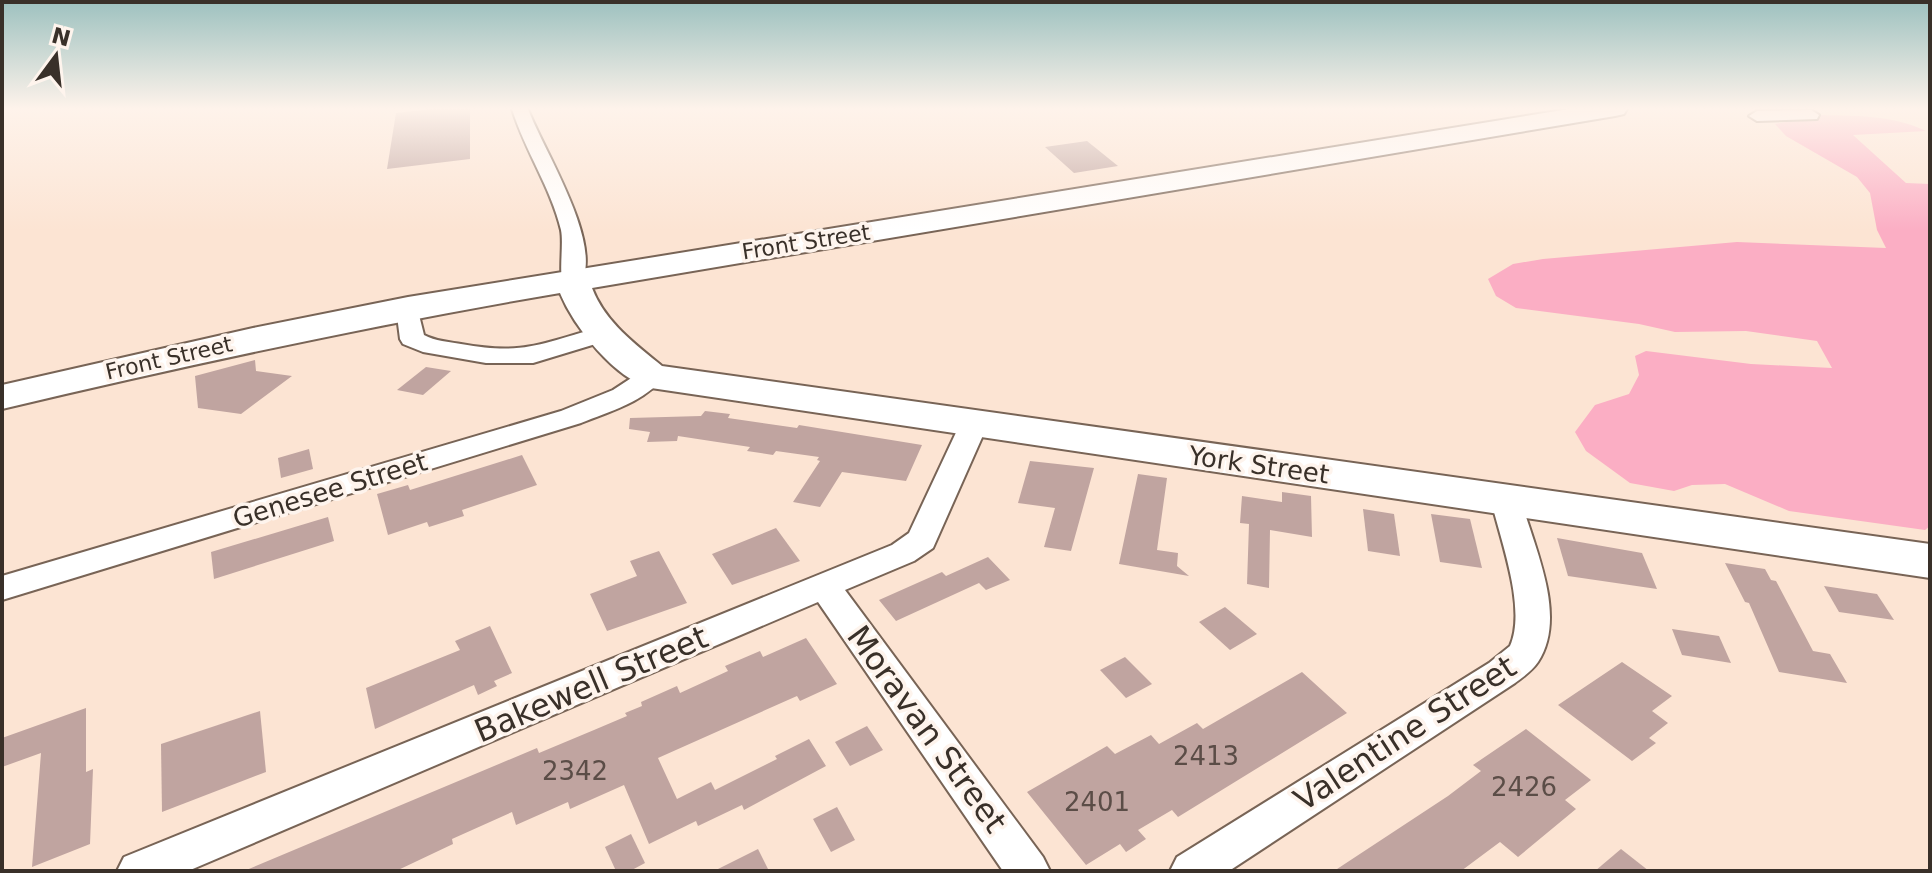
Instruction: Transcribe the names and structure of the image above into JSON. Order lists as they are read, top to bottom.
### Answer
{
  "streets": {
    "street": [
      "Front Street",
      "York Street",
      "Genesee Street",
      "Bakewell Street",
      "Moravan Street",
      "Valentine Street"
    ]
  },
  "crossings": [
    ["York Street", "Genesee Street"],
    ["York Street", "Bakewell Street"],
    ["York Street", "Valentine Street"],
    ["Bakewell Street", "Moravan Street"]
  ],
  "house_numbers": [
    "2413",
    "2342",
    "2426",
    "2401"
  ],
  "north": "top"
}
